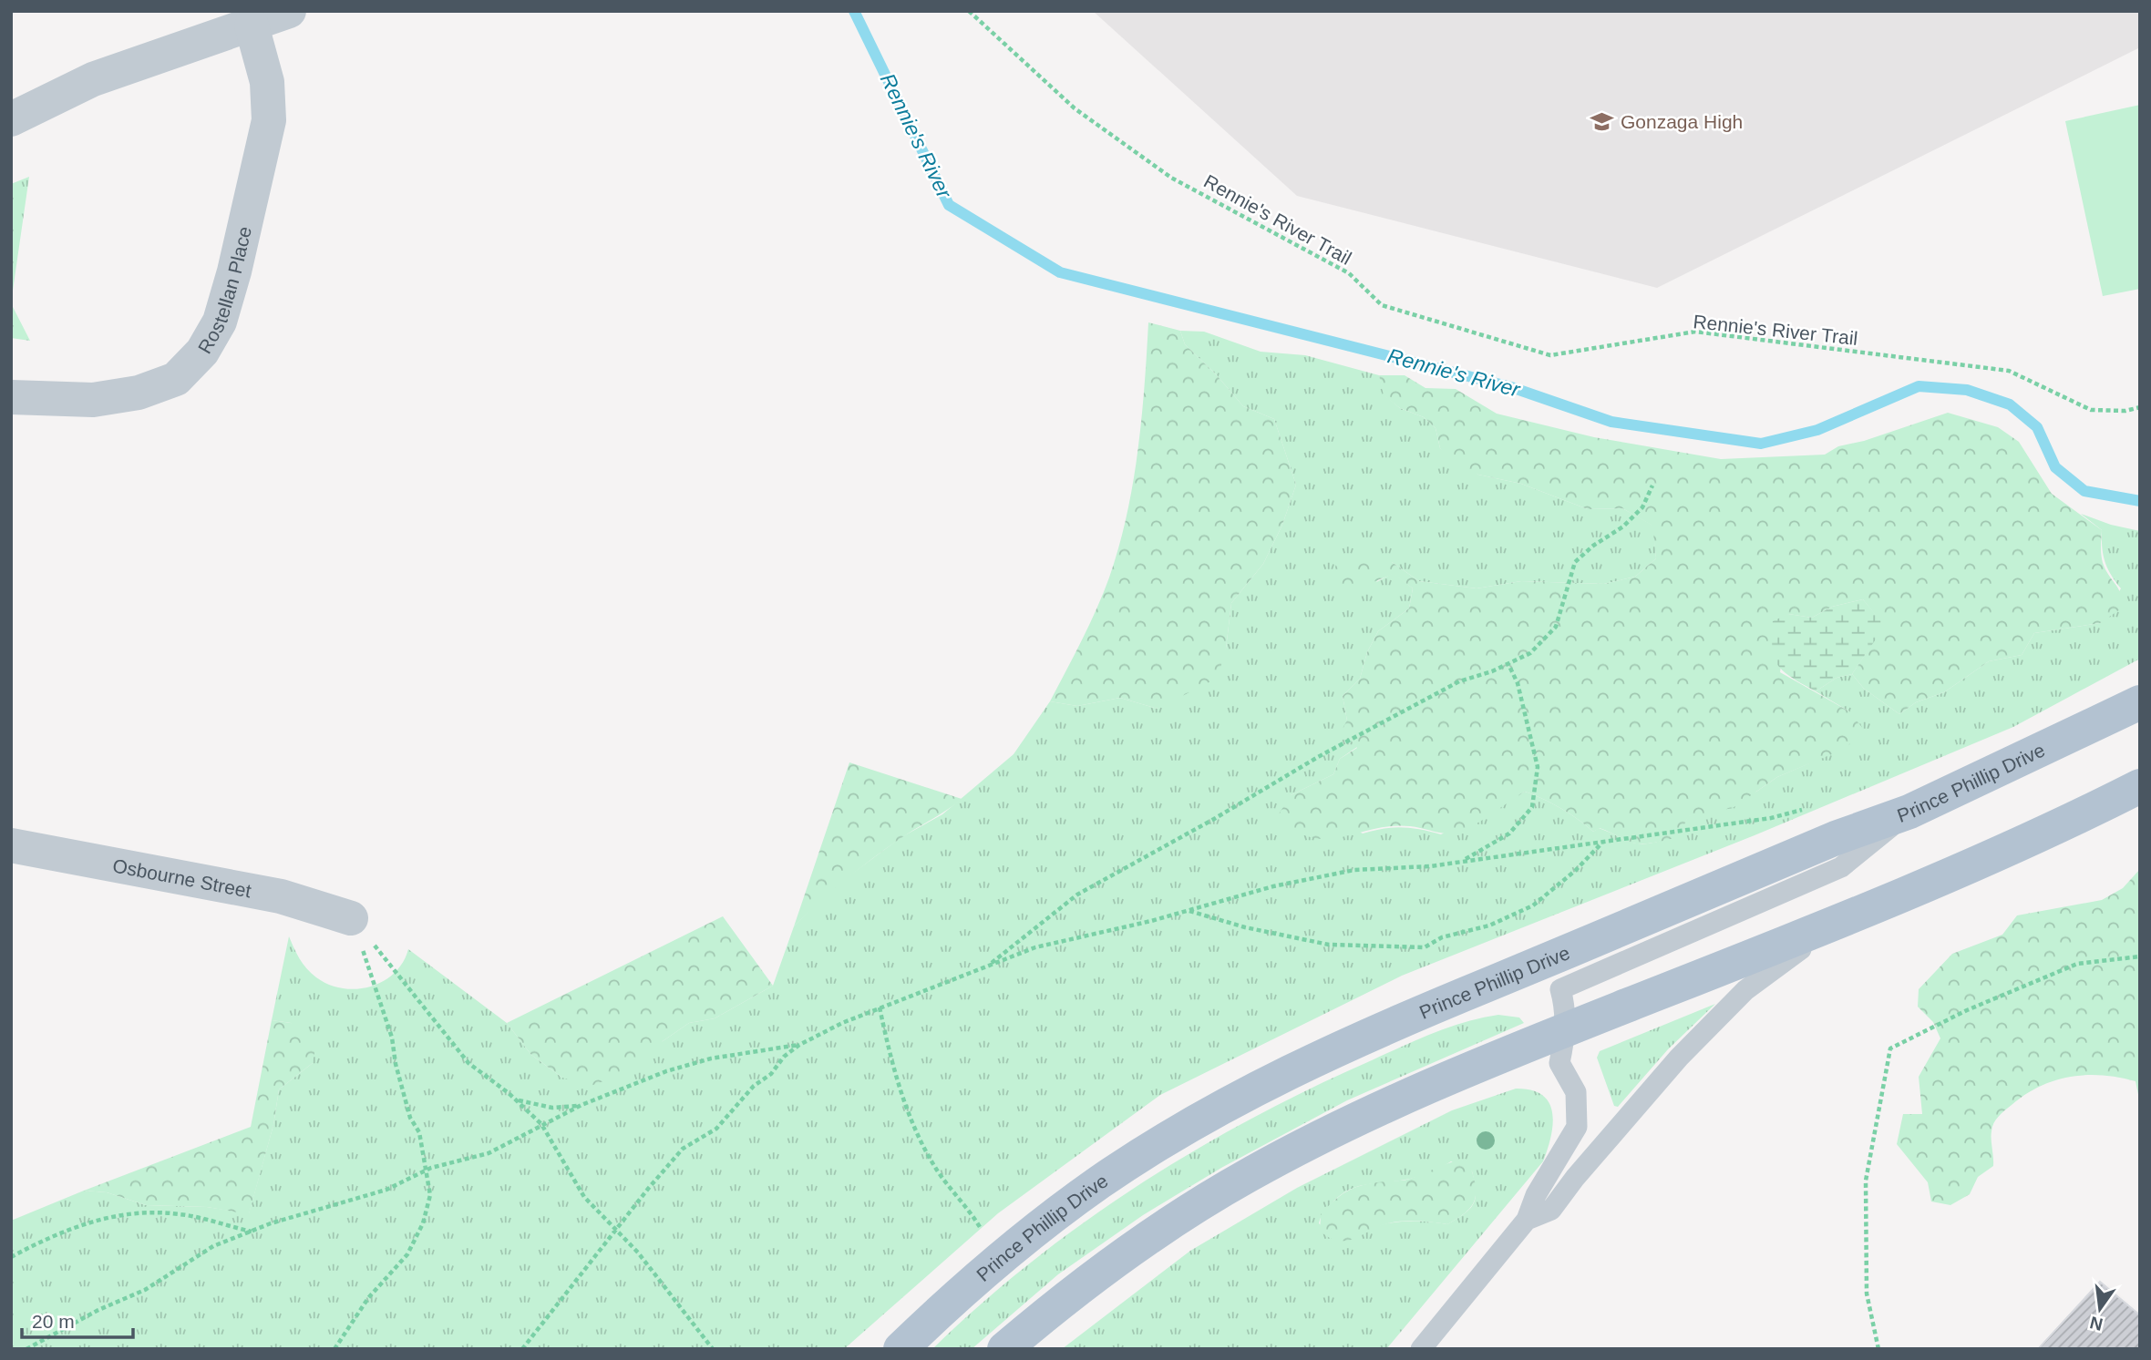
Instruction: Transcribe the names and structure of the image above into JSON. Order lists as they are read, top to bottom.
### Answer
{
  "streets": {
    "main road": ["Prince Phillip Drive"],
    "street": ["Rostellan Place", "Osbourne Street"],
    "path": ["Rennie's River Trail"]
  },
  "water": ["Rennie's River"],
  "places": {
    "school or university": ["Gonzaga High"]
  },
  "scale_bar": "20 m",
  "north": "bottom"
}
